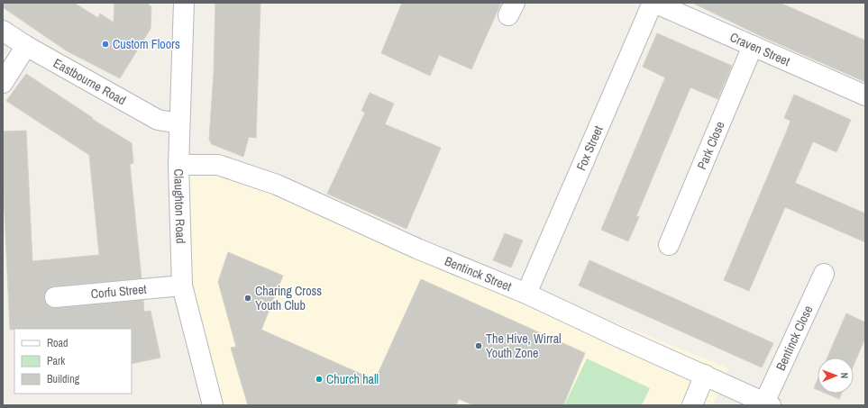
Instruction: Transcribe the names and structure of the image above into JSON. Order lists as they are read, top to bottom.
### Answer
{
  "streets": {
    "street": [
      "Craven Street",
      "Eastbourne Road",
      "Park Close",
      "Fox Street",
      "Claughton Road",
      "Bentinck Street",
      "Corfu Street",
      "Bentinck Close"
    ]
  },
  "crossings": [
    ["Craven Street", "Park Close"],
    ["Craven Street", "Fox Street"],
    ["Eastbourne Road", "Claughton Road"],
    ["Fox Street", "Bentinck Street"],
    ["Claughton Road", "Bentinck Street"],
    ["Claughton Road", "Corfu Street"],
    ["Bentinck Street", "Bentinck Close"]
  ],
  "places": [
    "Custom Floors",
    "Charing Cross Youth Club",
    "The Hive, Wirral Youth Zone",
    "Church hall"
  ],
  "legend": ["Road", "Park", "Building"],
  "north": "right"
}
